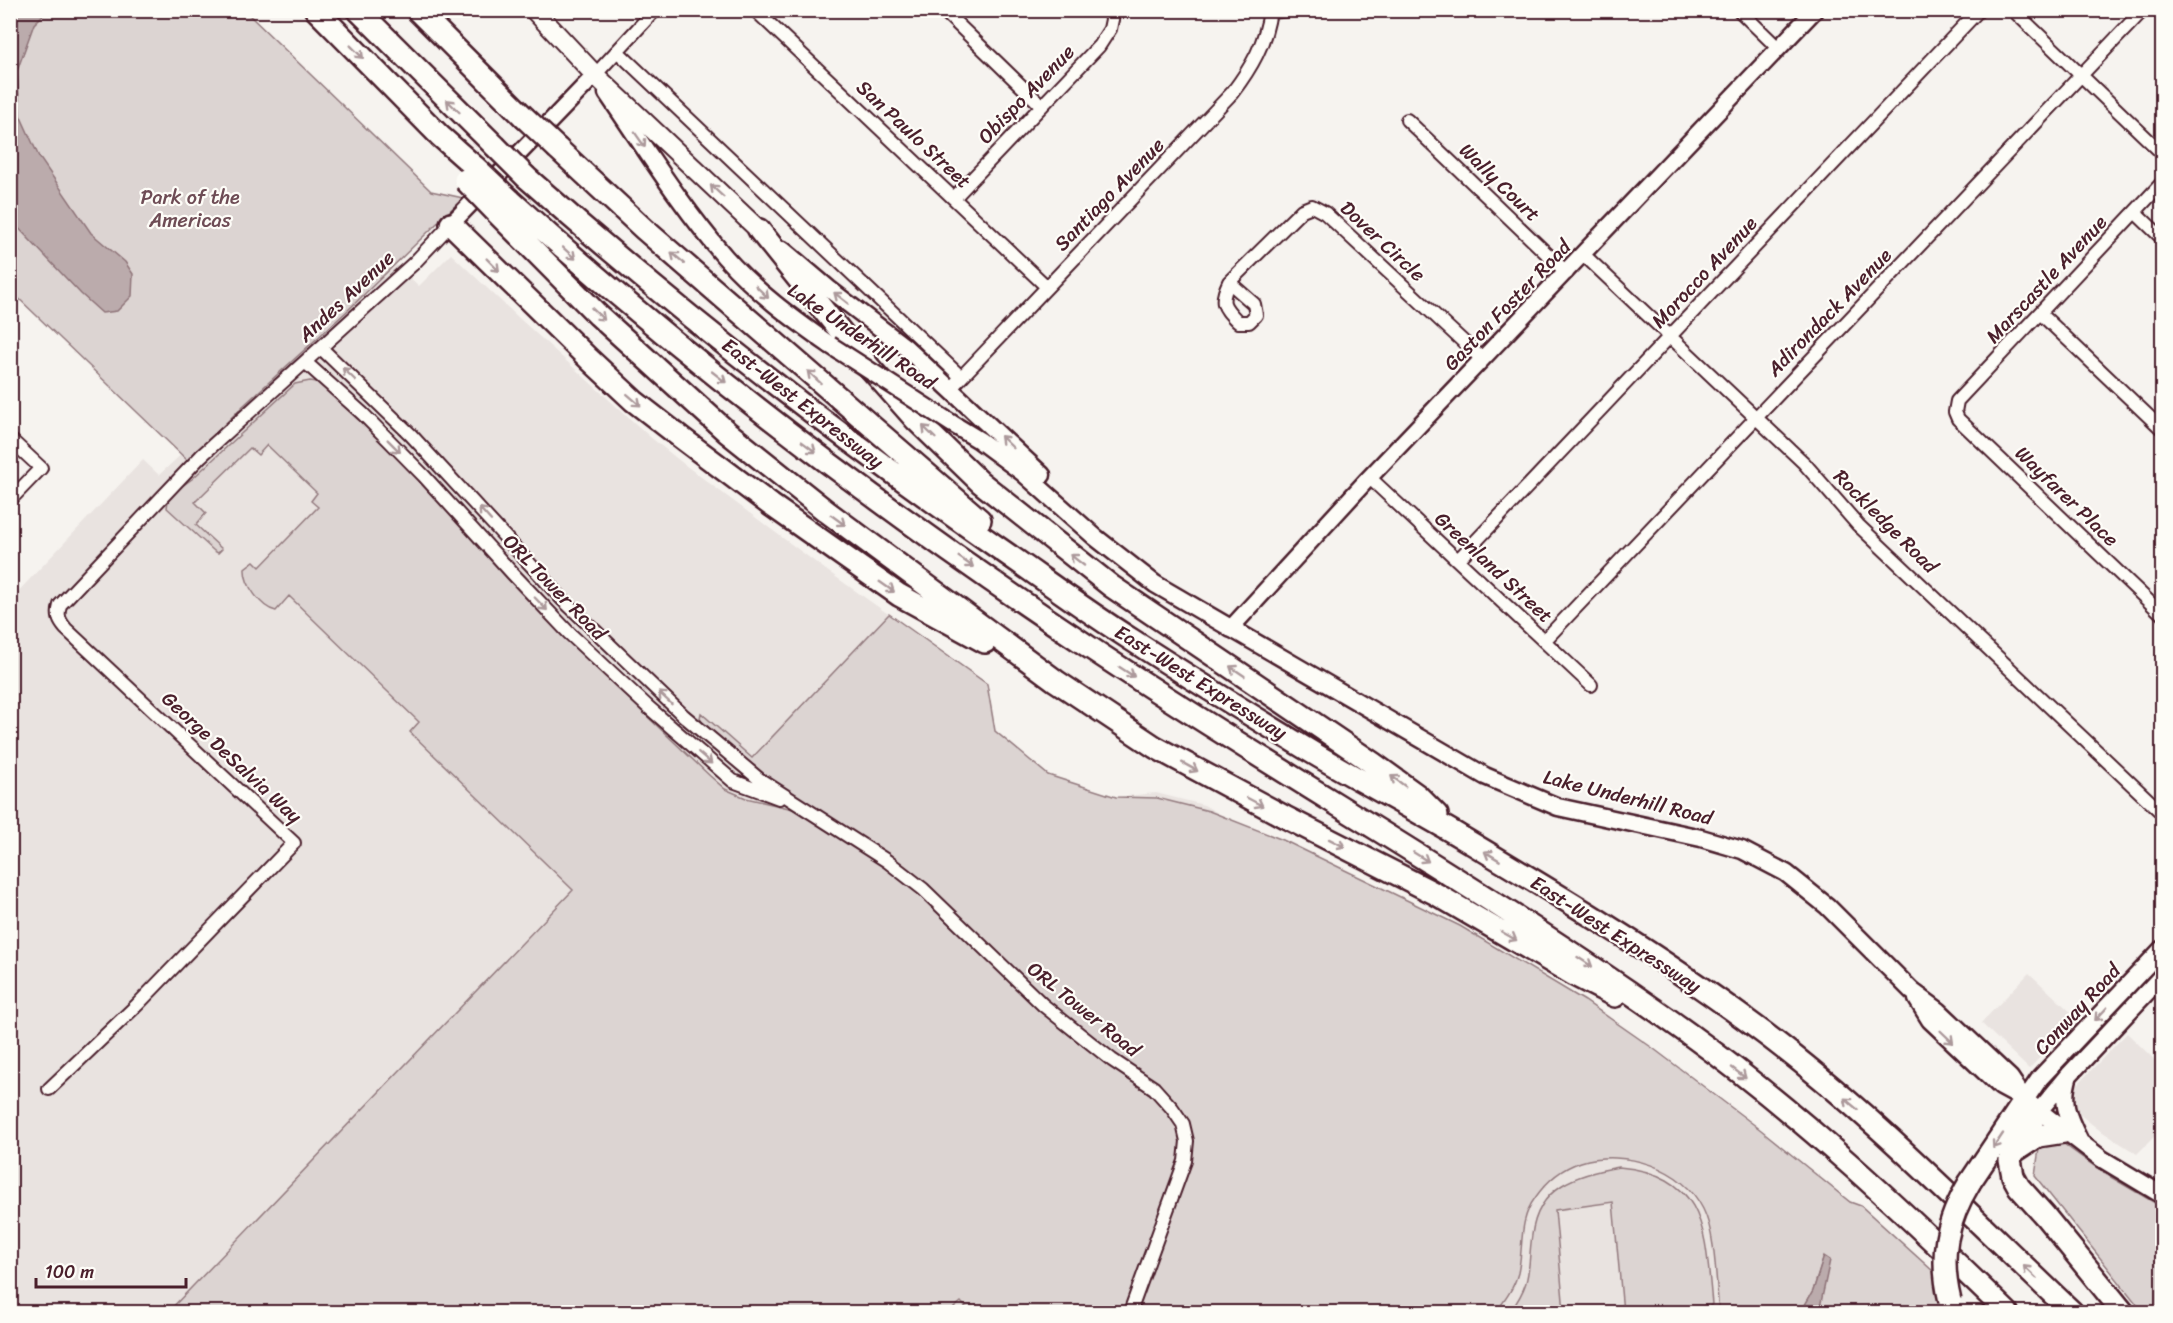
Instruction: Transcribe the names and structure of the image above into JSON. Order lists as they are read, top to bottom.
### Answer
{
  "streets": {
    "highway": ["East-West Expressway"],
    "main road": ["Lake Underhill Road", "Conway Road"],
    "street": [
      "Obispo Avenue",
      "San Paulo Street",
      "Wally Court",
      "Santiago Avenue",
      "Dover Circle",
      "Morocco Avenue",
      "Marscastle Avenue",
      "Andes Avenue",
      "Gaston Foster Road",
      "Adirondack Avenue",
      "Wayfarer Place",
      "Rockledge Road",
      "Greenland Street",
      "ORL Tower Road",
      "George DeSalvia Way"
    ]
  },
  "crossings": [
    ["Obispo Avenue", "San Paulo Street"],
    ["San Paulo Street", "Santiago Avenue"],
    ["Wally Court", "Gaston Foster Road"],
    ["Santiago Avenue", "Lake Underhill Road"],
    ["Dover Circle", "Gaston Foster Road"],
    ["Morocco Avenue", "Rockledge Road"],
    ["Morocco Avenue", "Greenland Street"],
    ["Marscastle Avenue", "Wayfarer Place"],
    ["Andes Avenue", "Lake Underhill Road"],
    ["Andes Avenue", "ORL Tower Road"],
    ["Andes Avenue", "George DeSalvia Way"],
    ["Gaston Foster Road", "Lake Underhill Road"],
    ["Gaston Foster Road", "Rockledge Road"],
    ["Gaston Foster Road", "Greenland Street"],
    ["Adirondack Avenue", "Rockledge Road"],
    ["Adirondack Avenue", "Greenland Street"],
    ["Lake Underhill Road", "Conway Road"]
  ],
  "parks": ["Park of the Americas"],
  "scale_bar": "100 m"
}
